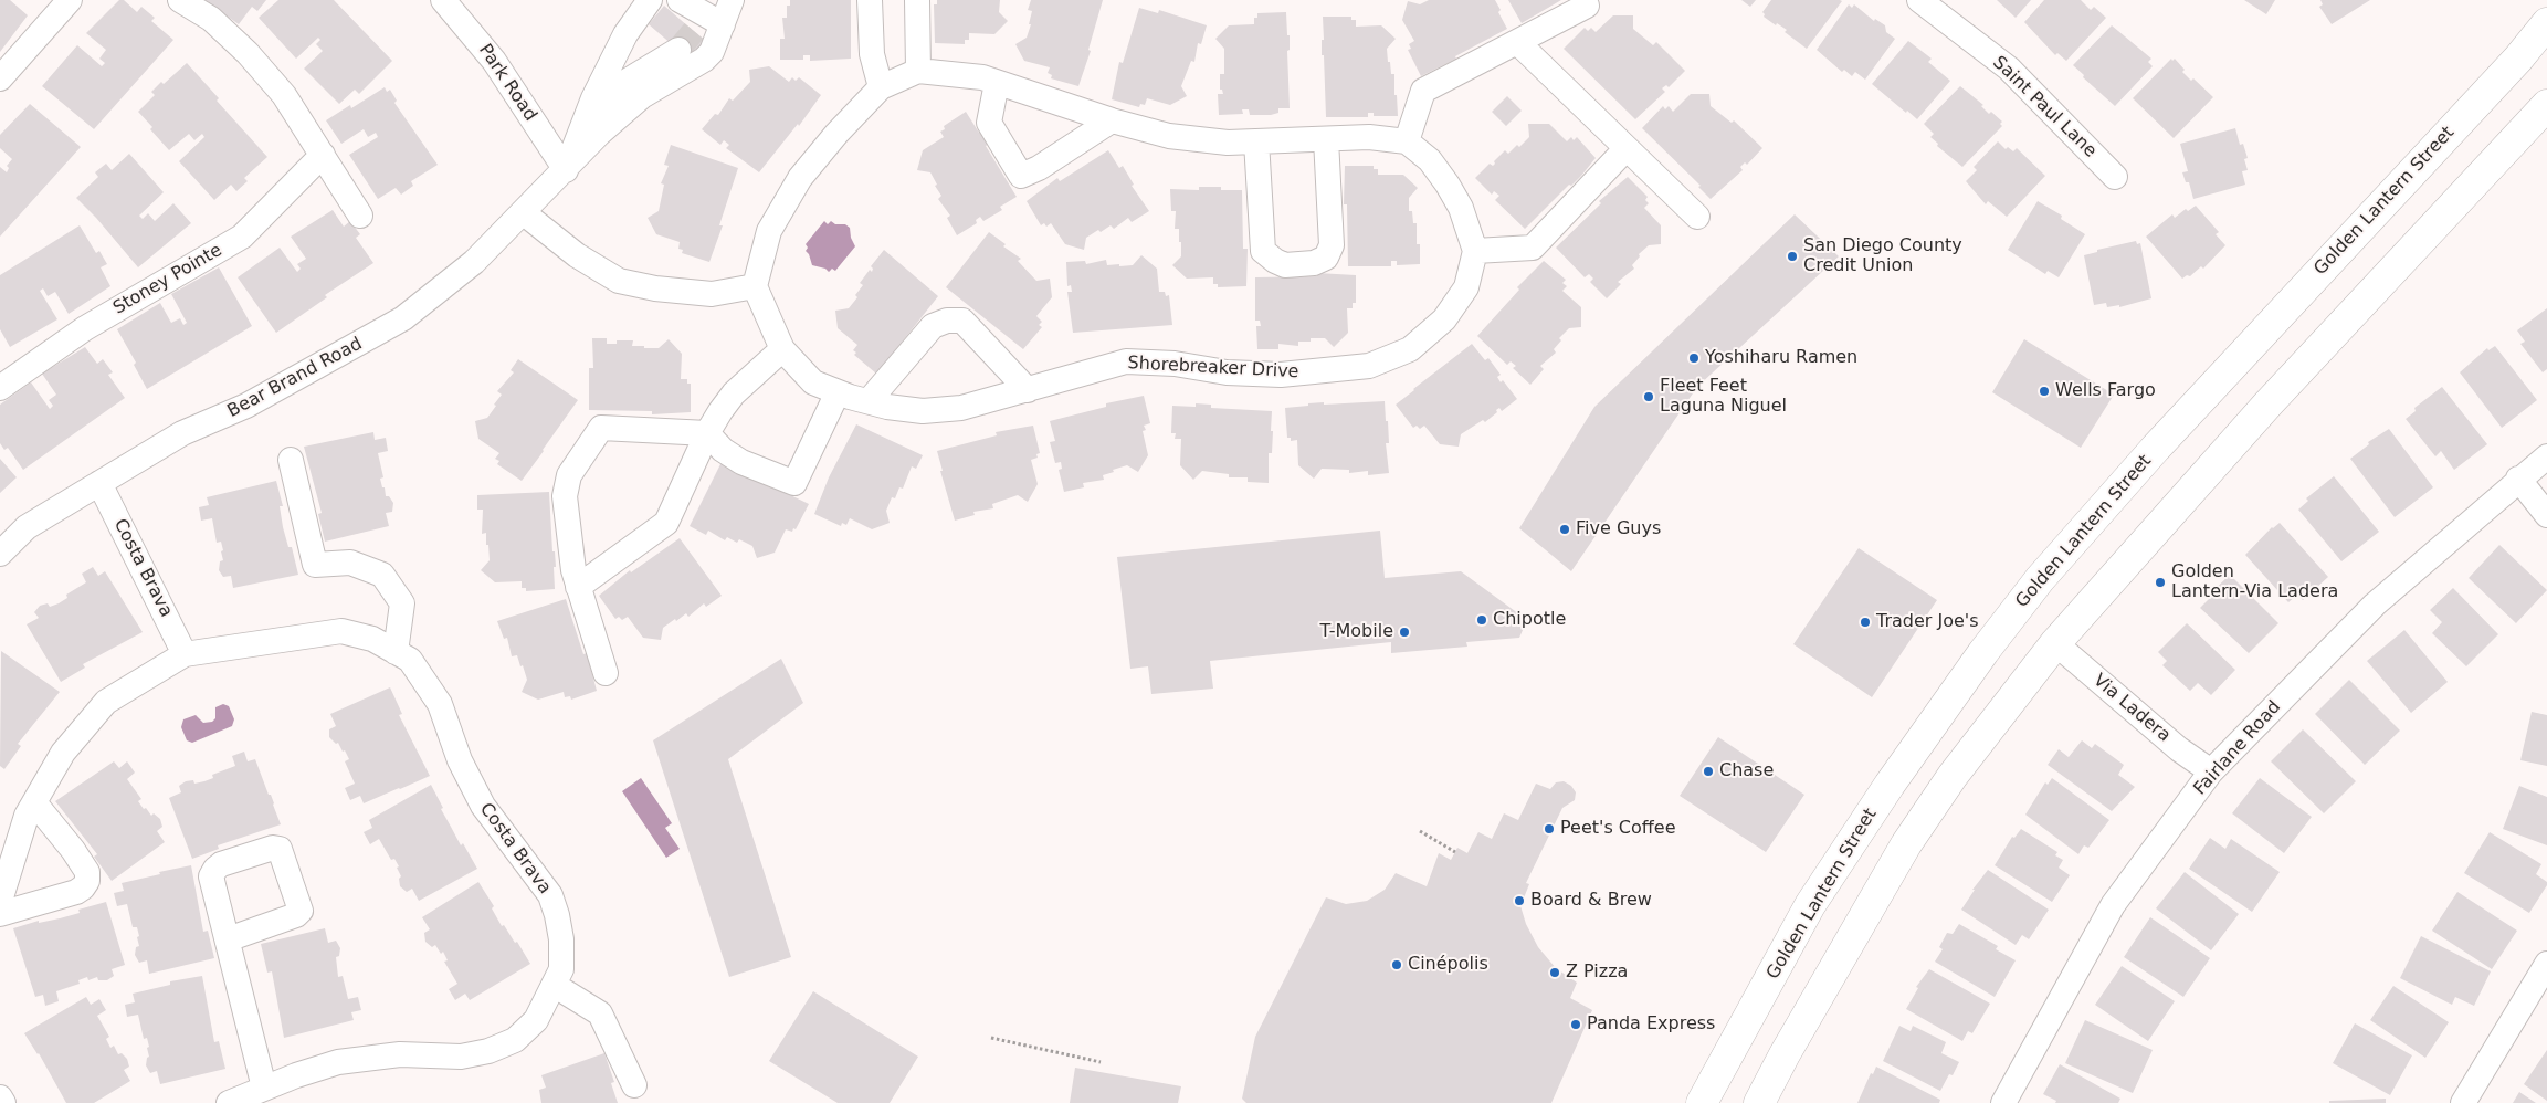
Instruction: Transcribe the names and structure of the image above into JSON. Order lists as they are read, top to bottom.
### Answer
{
  "streets": {
    "main road": ["Golden Lantern Street"],
    "street": [
      "Park Road",
      "Saint Paul Lane",
      "Stoney Pointe",
      "Shorebreaker Drive",
      "Bear Brand Road",
      "Costa Brava",
      "Via Ladera",
      "Fairlane Road"
    ]
  },
  "crossings": [
    ["Park Road", "Bear Brand Road"],
    ["Bear Brand Road", "Costa Brava"],
    ["Via Ladera", "Fairlane Road"]
  ],
  "places": [
    "San Diego County Credit Union",
    "Yoshiharu Ramen",
    "Wells Fargo",
    "Fleet Feet Laguna Niguel",
    "Five Guys",
    "Golden Lantern-Via Ladera",
    "Chipotle",
    "Trader Joe's",
    "T-Mobile",
    "Chase",
    "Peet's Coffee",
    "Board & Brew",
    "Cinépolis",
    "Z Pizza",
    "Panda Express"
  ]
}
